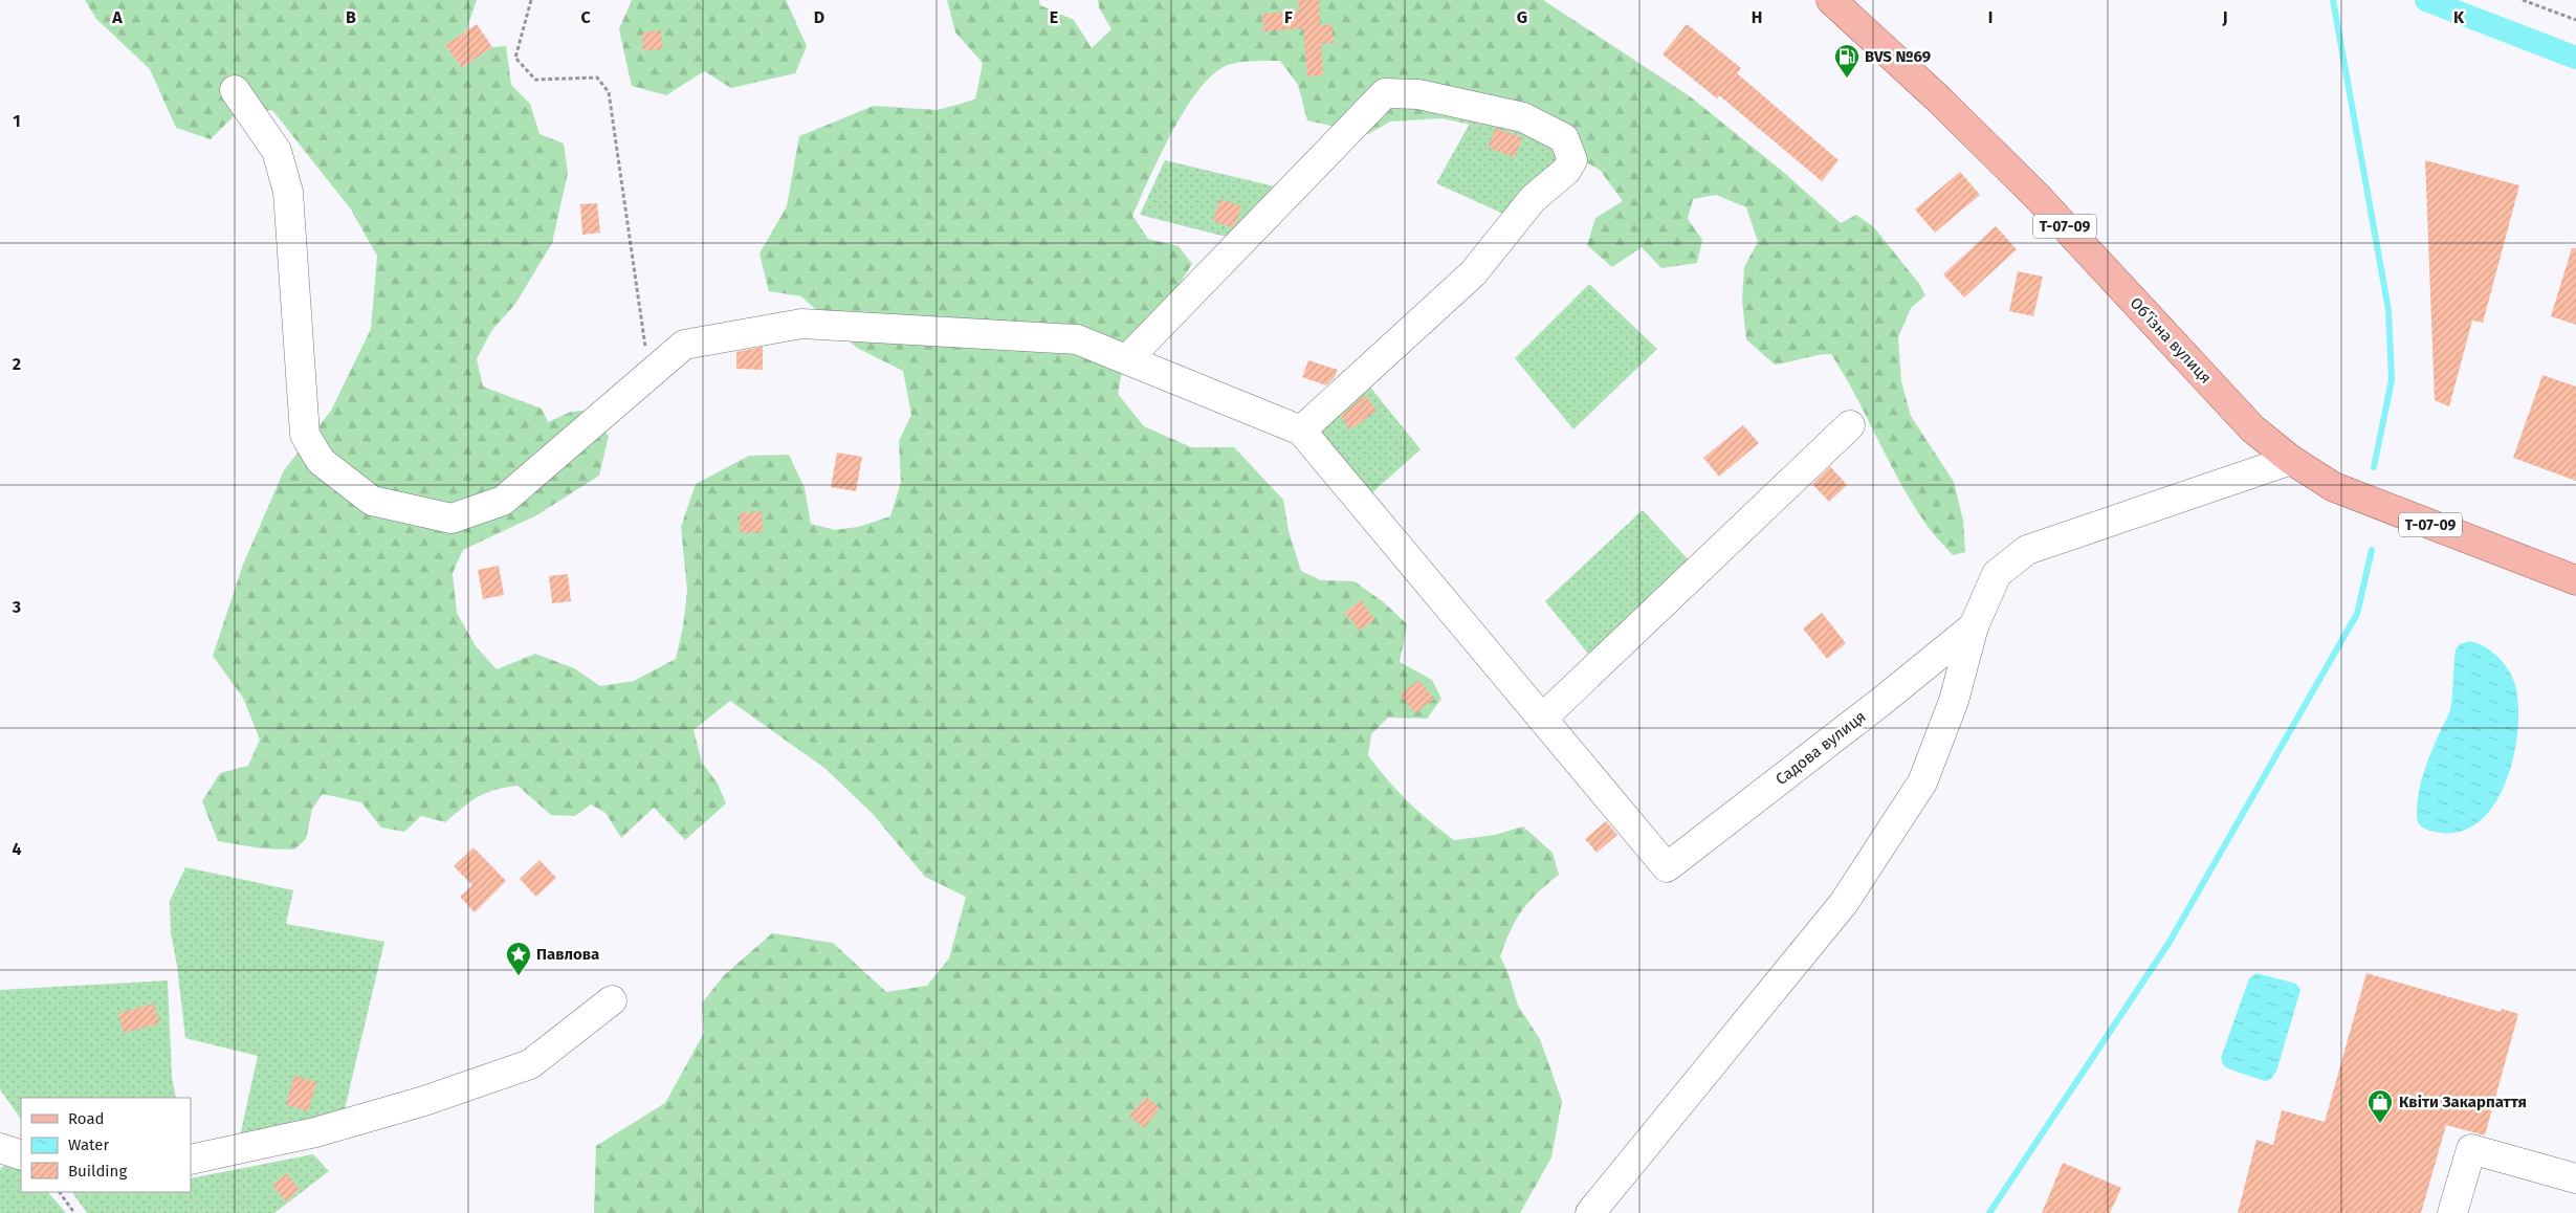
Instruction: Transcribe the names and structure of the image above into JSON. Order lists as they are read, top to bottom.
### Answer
{
  "streets": {
    "main road": ["Т-07-09", "Обʼїзна вулиця"],
    "street": ["Садова вулиця"]
  },
  "places": {
    "fuel station": ["BVS №69"],
    "place": ["Павлова"],
    "shop": ["Квіти Закарпаття"]
  },
  "legend": ["Road", "Water", "Building"],
  "grid": {
    "columns": [
      "A",
      "B",
      "C",
      "D",
      "E",
      "F",
      "G",
      "H",
      "I",
      "J",
      "K"
    ],
    "rows": [
      "1",
      "2",
      "3",
      "4"
    ]
  }
}
